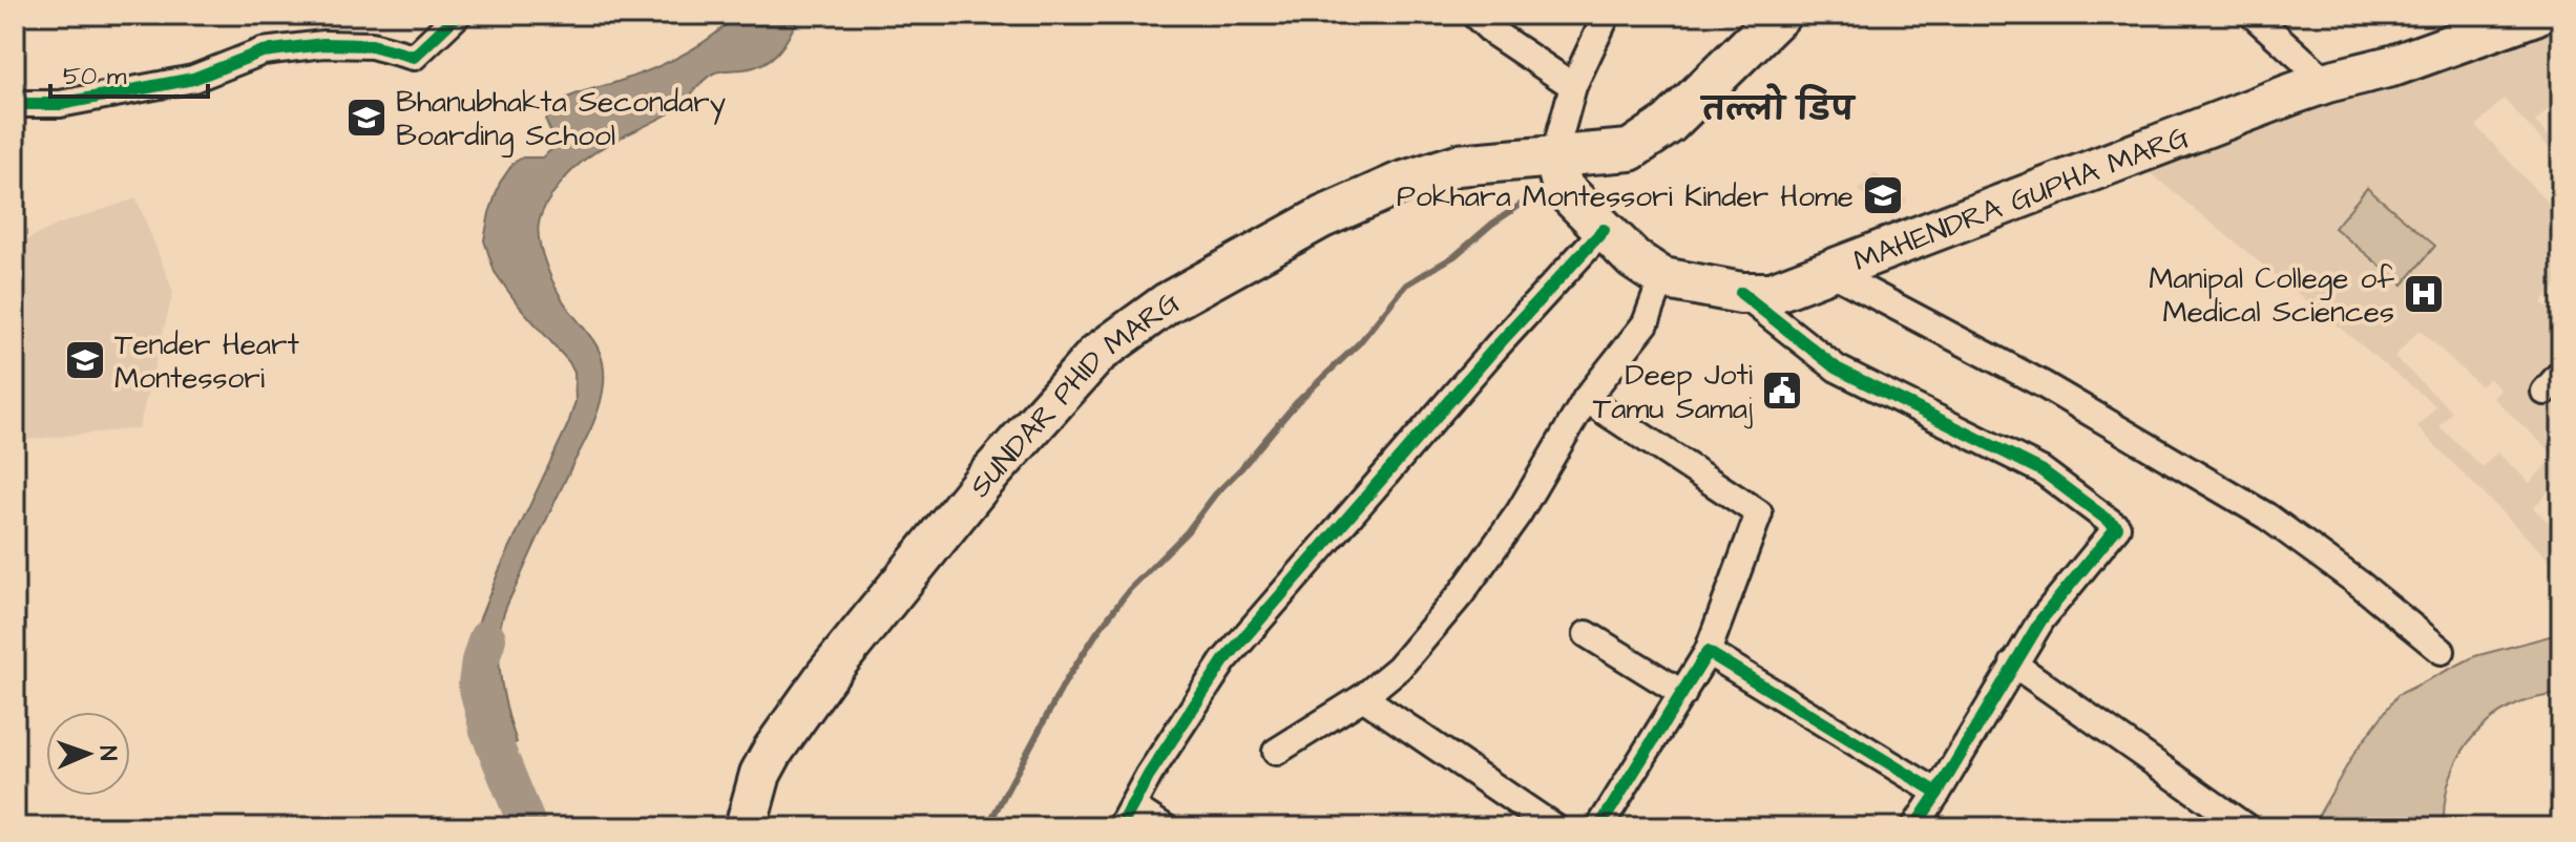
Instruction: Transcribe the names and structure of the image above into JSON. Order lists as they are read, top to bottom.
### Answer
{
  "streets": {
    "main road": ["MAHENDRA GUPHA MARG", "SUNDAR PHID MARG"]
  },
  "crossings": [
    ["MAHENDRA GUPHA MARG", "SUNDAR PHID MARG"]
  ],
  "districts": ["तल्लो डिप"],
  "places": {
    "school or university": ["Bhanubhakta Secondary Boarding School", "Pokhara Montessori Kinder Home", "Tender Heart Montessori"],
    "hospital": ["Manipal College of Medical Sciences"],
    "public building": ["Deep Joti Tamu Samaj"]
  },
  "scale_bar": "50 m",
  "north": "right"
}
